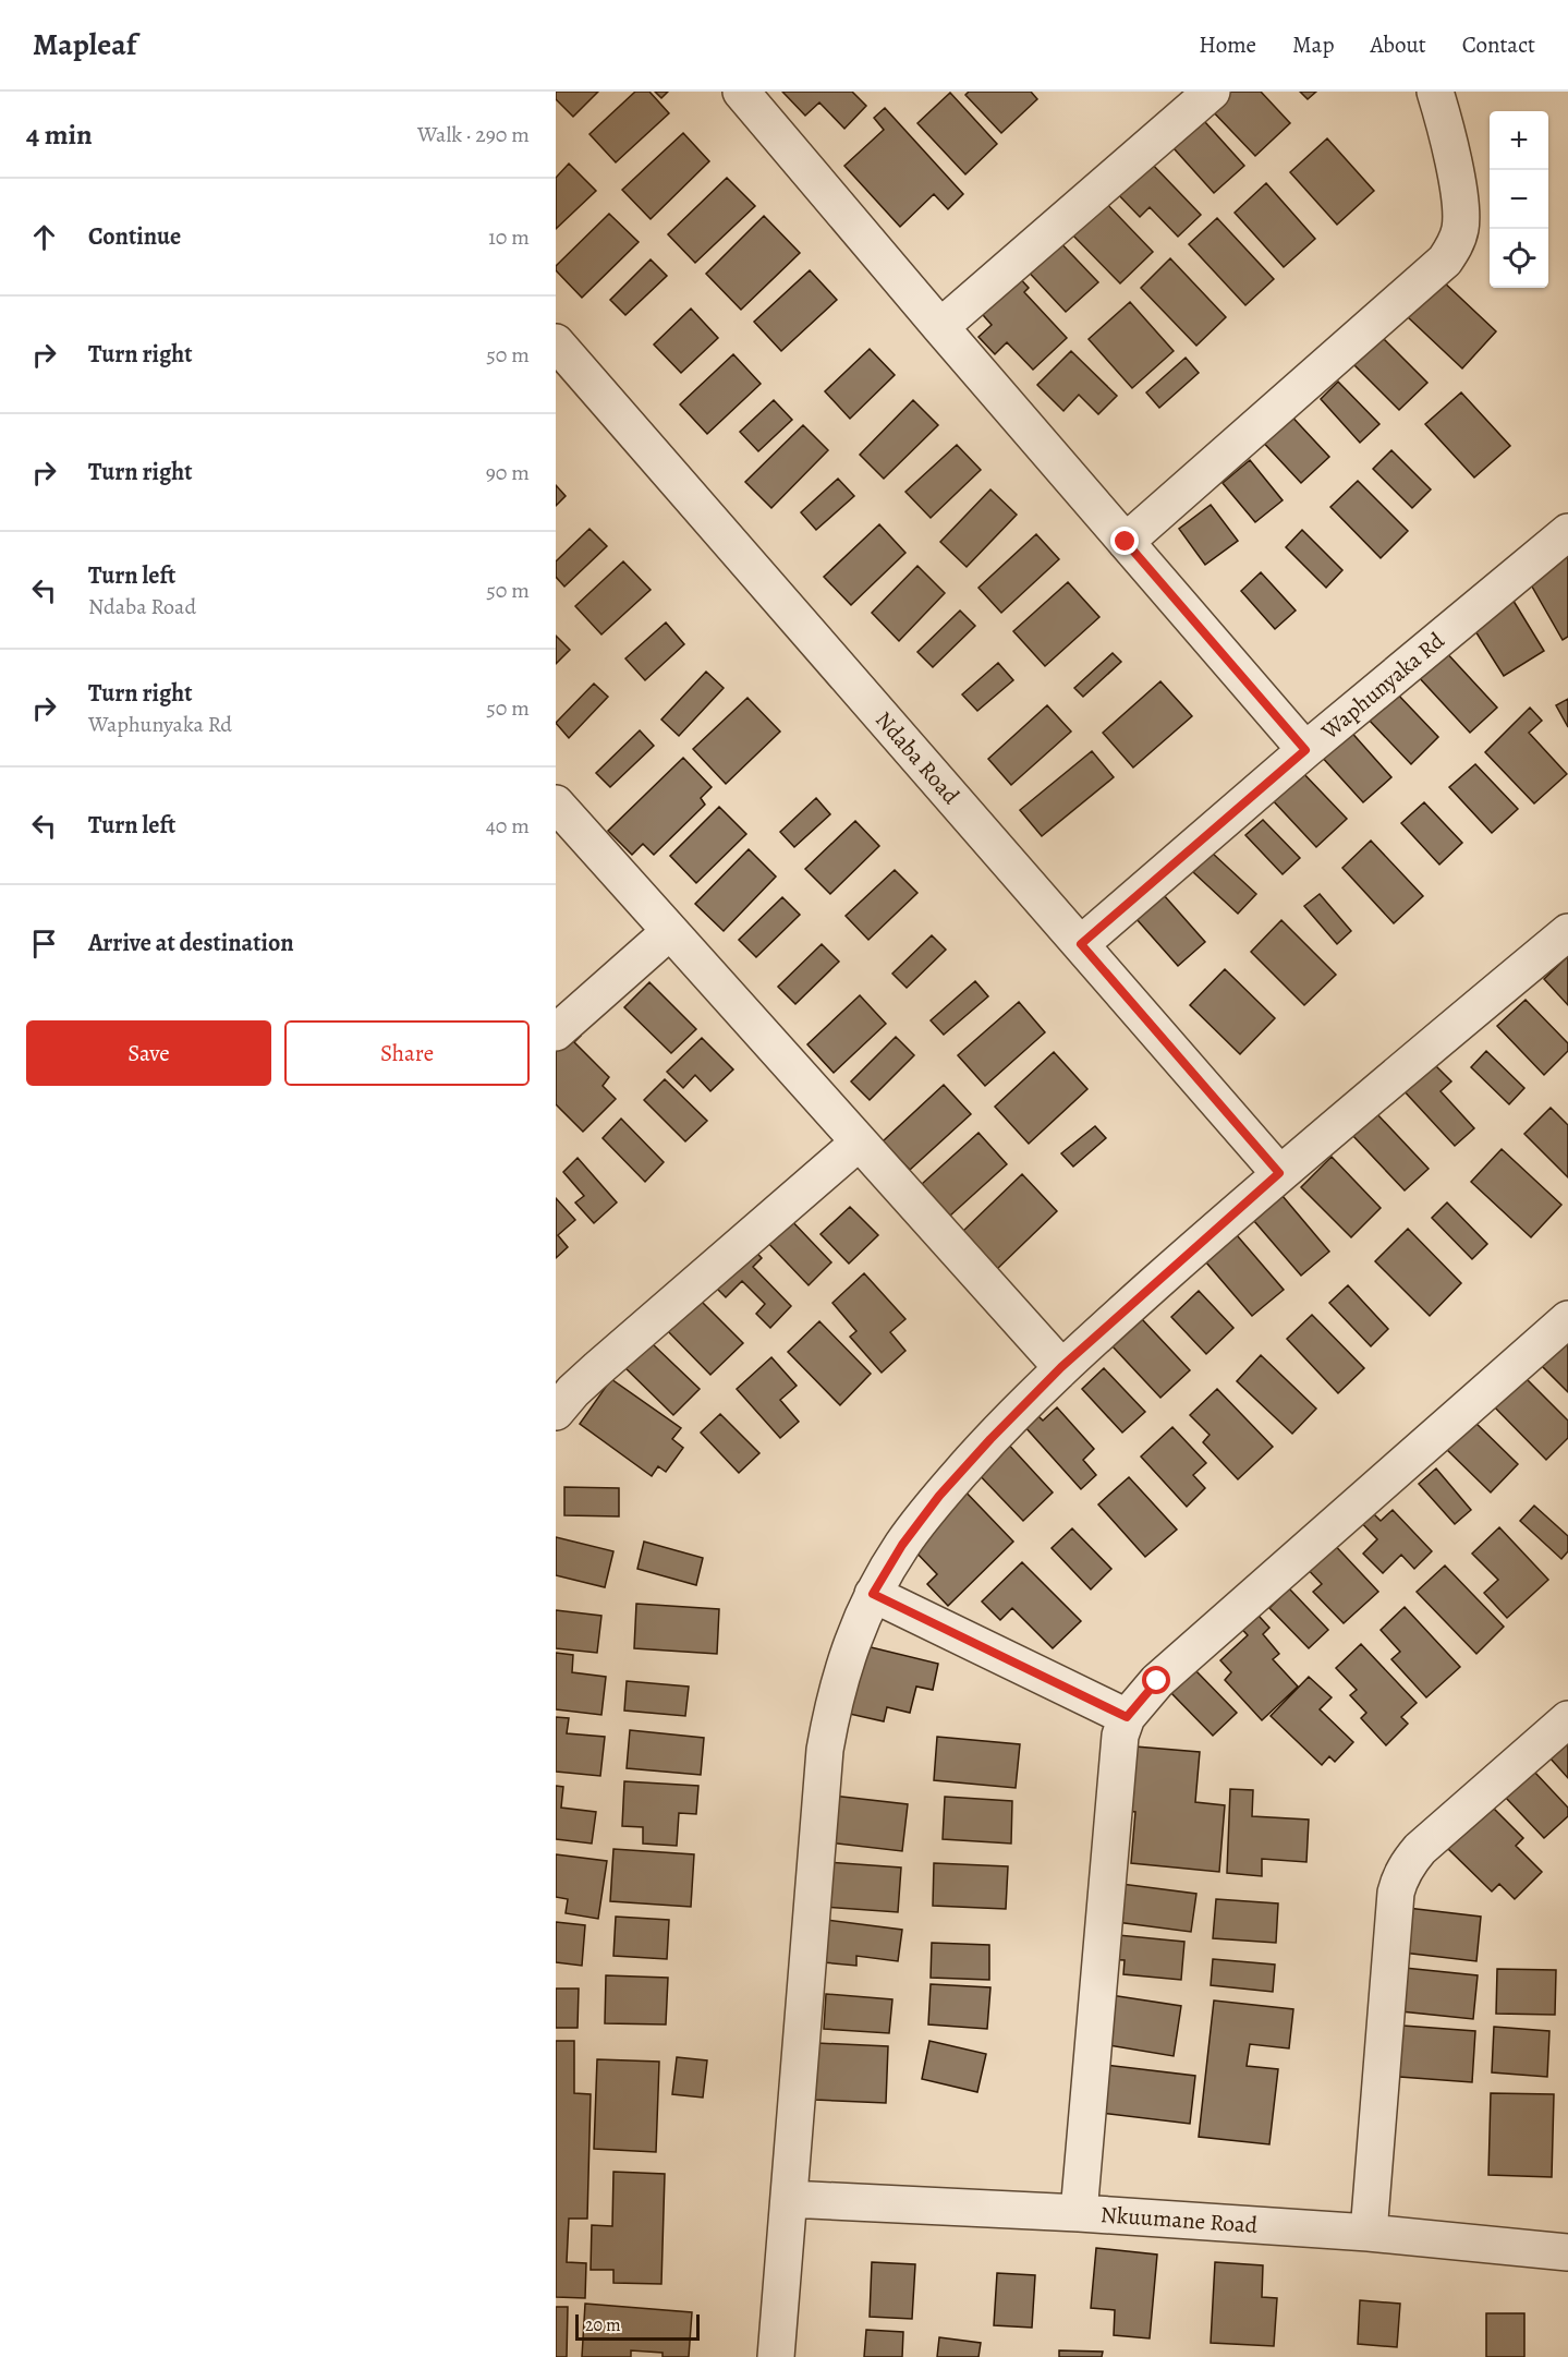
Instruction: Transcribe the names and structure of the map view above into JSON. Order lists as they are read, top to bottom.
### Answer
{
  "streets": {
    "street": ["Waphunyaka Rd", "Ndaba Road", "Nkuumane Road"]
  },
  "crossings": [
    ["Waphunyaka Rd", "Ndaba Road"]
  ],
  "scale_bar": "20 m",
  "page": {
    "header": "Mapleaf",
    "nav": [
      "Home",
      "Map",
      "About",
      "Contact"
    ],
    "heading": ["4 min", "Walk · 290 m"],
    "map_buttons": ["+", "−"],
    "list": [
      ["Continue", "10 m"],
      ["Turn right", "50 m"],
      ["Turn right", "90 m"],
      ["Turn left", "Ndaba Road", "50 m"],
      ["Turn right", "Waphunyaka Rd", "50 m"],
      ["Turn left", "40 m"],
      "Arrive at destination"
    ],
    "buttons": ["Save", "Share"],
    "scale": "20 m"
  }
}
